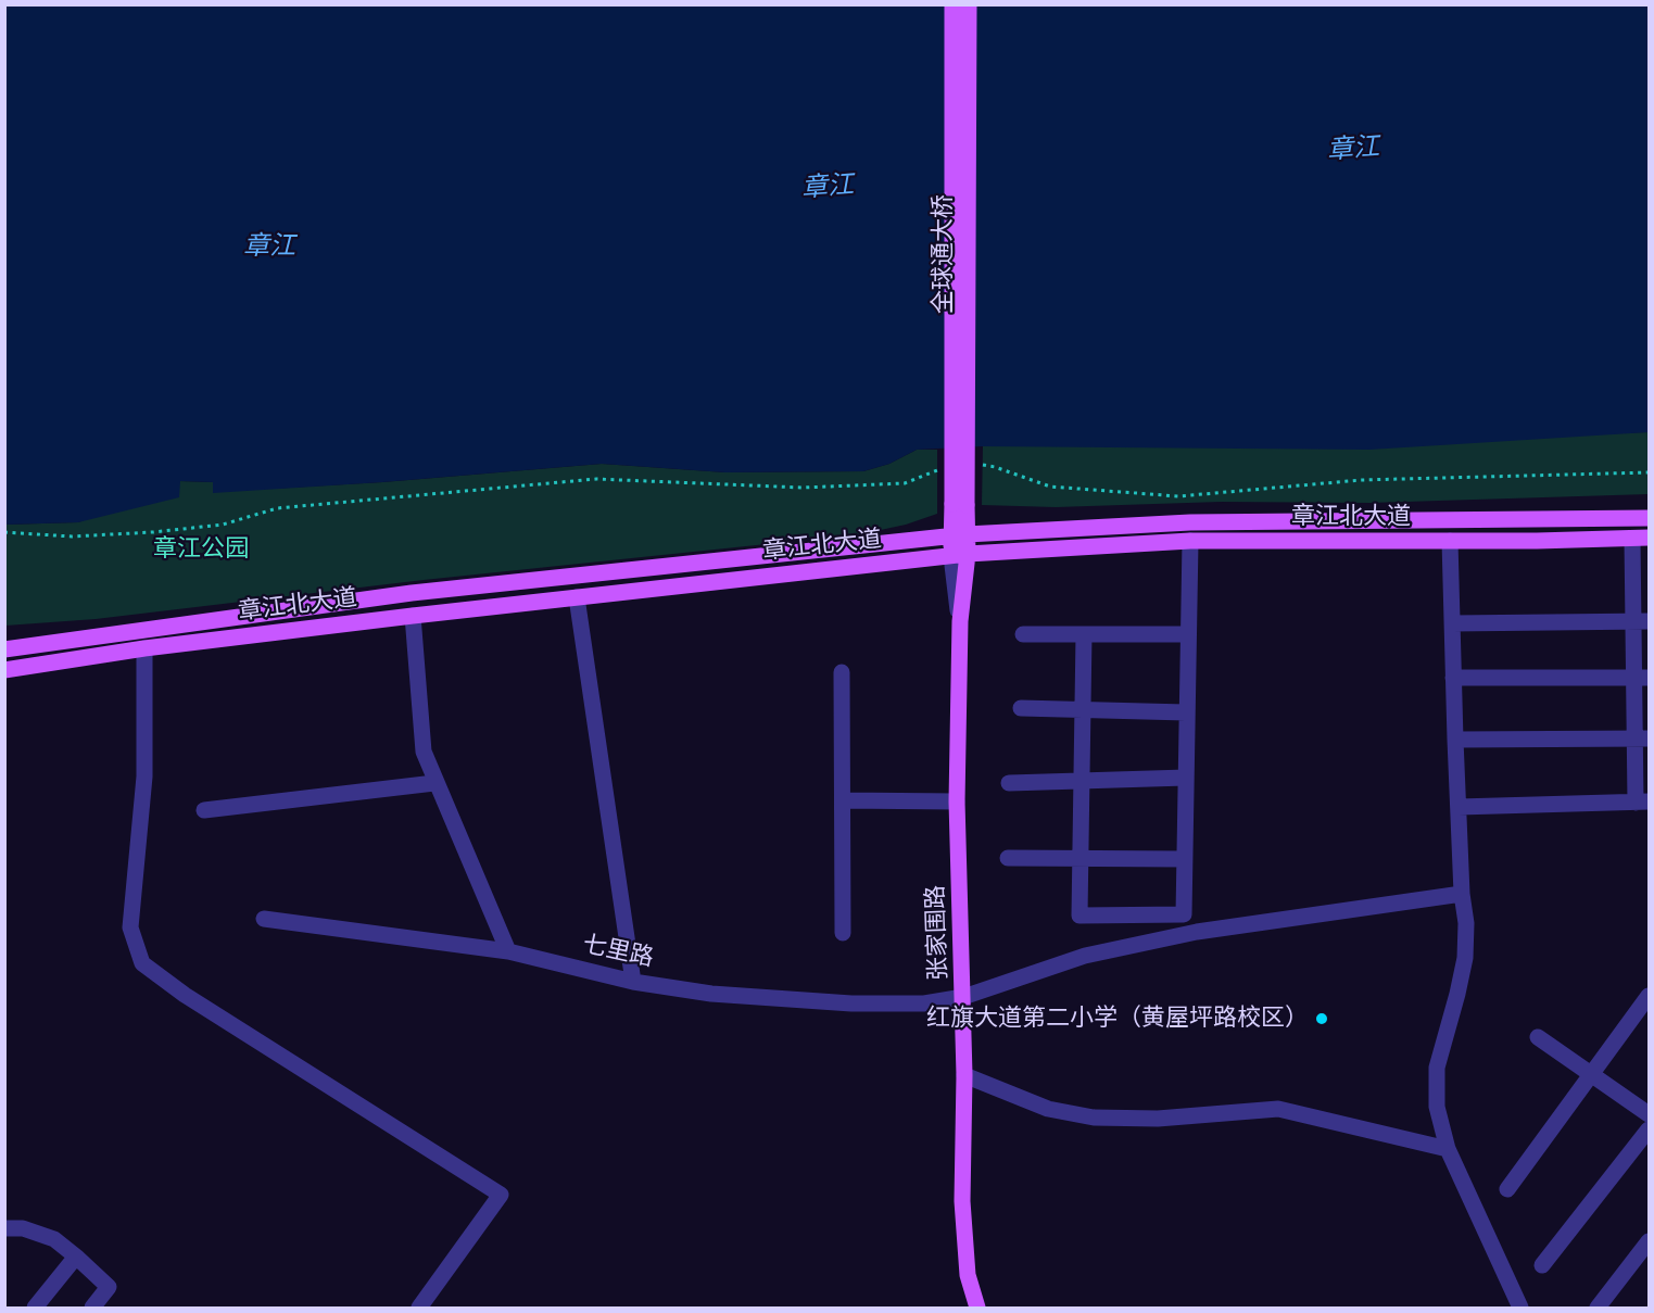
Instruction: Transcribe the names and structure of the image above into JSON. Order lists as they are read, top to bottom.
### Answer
{
  "streets": {
    "main road": ["全球通大桥", "章江北大道", "张家围路"],
    "street": ["七里路"]
  },
  "crossings": [
    ["全球通大桥", "张家围路"],
    ["章江北大道", "张家围路"],
    ["张家围路", "七里路"]
  ],
  "water": ["章江"],
  "parks": ["章江公园"],
  "places": ["红旗大道第二小学（黄屋坪路校区）"]
}
